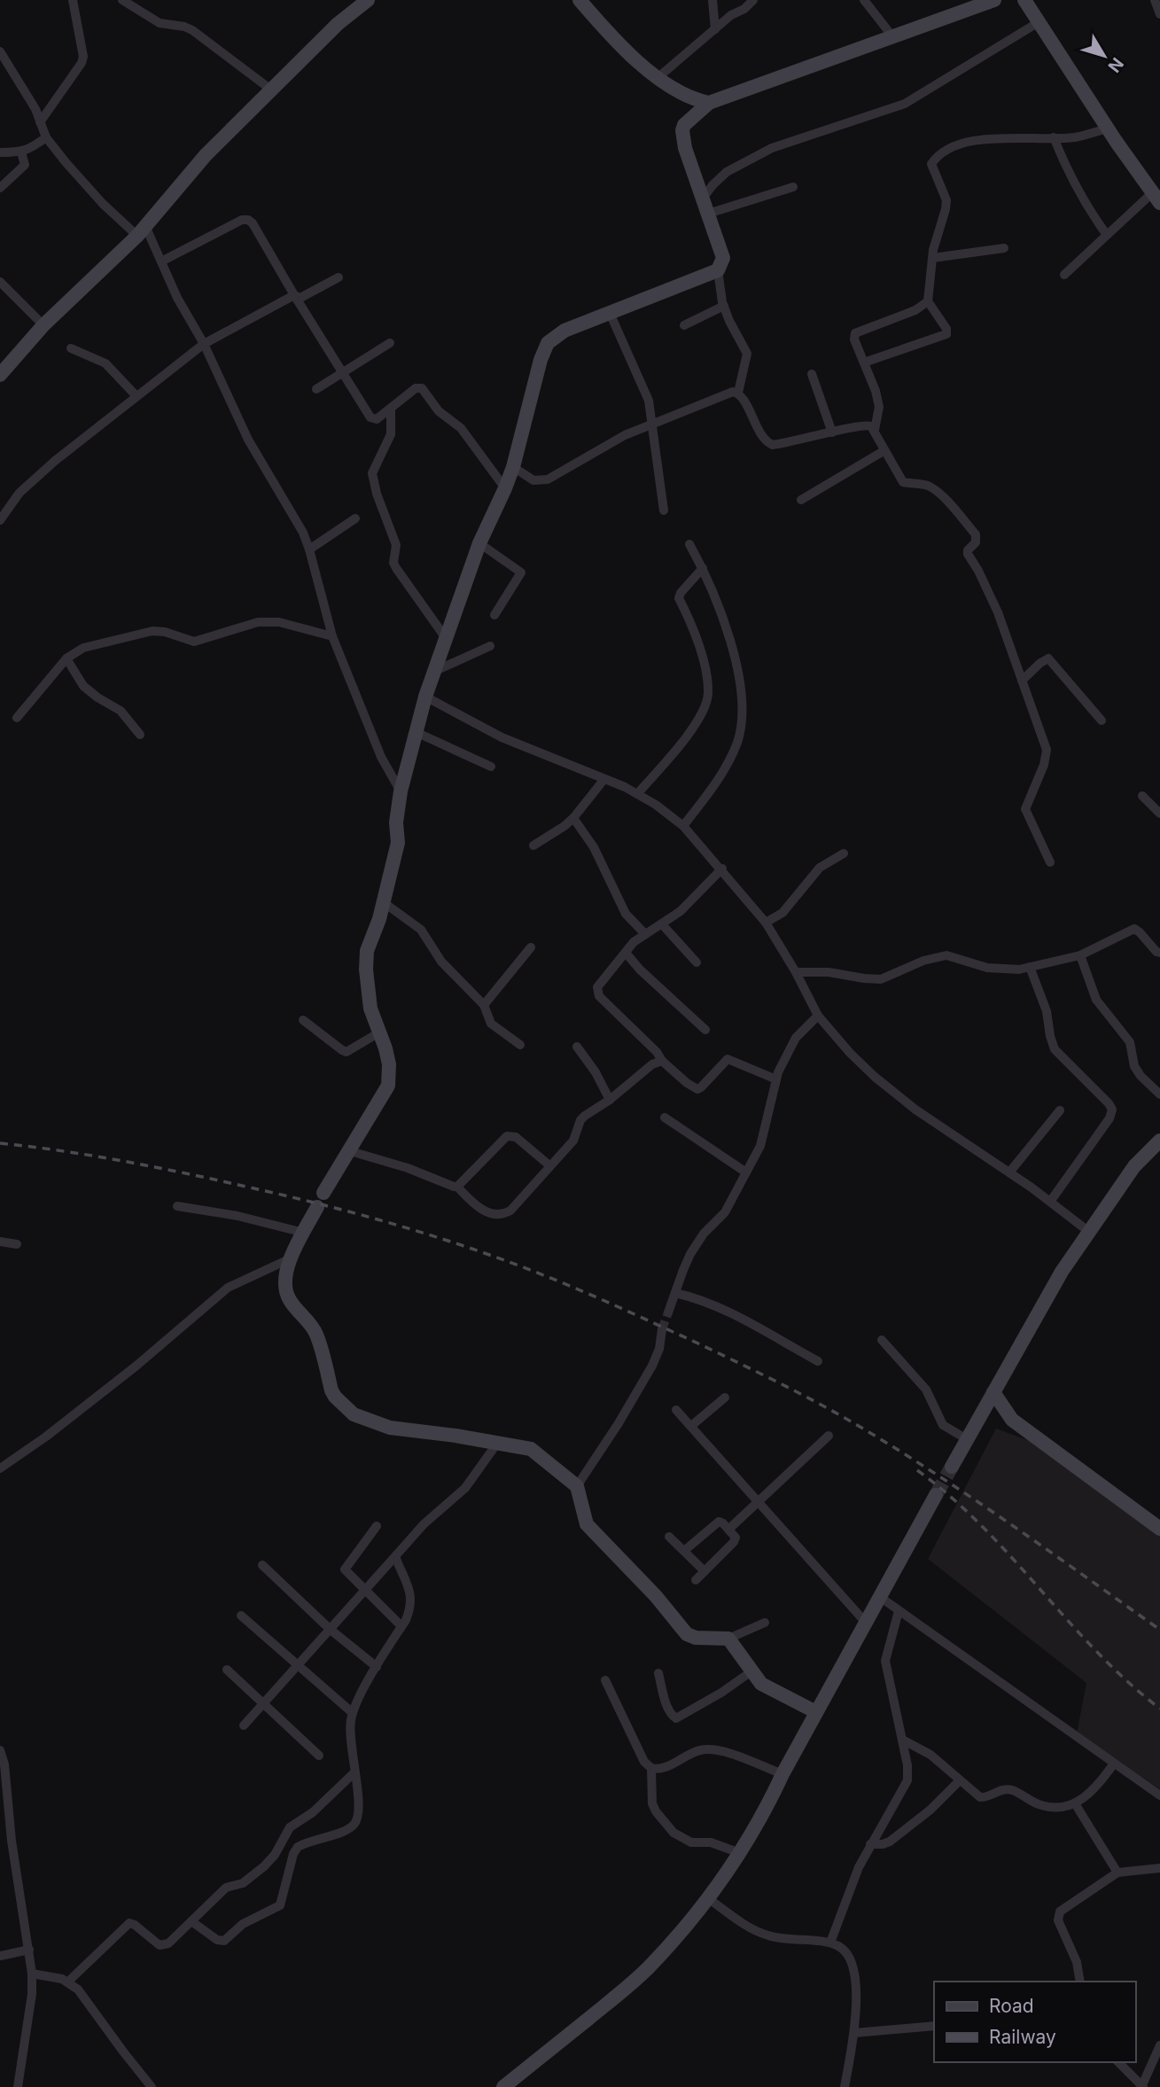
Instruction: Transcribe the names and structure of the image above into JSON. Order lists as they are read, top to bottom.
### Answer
{
  "legend": ["Road", "Railway"],
  "north": "bottom right"
}
